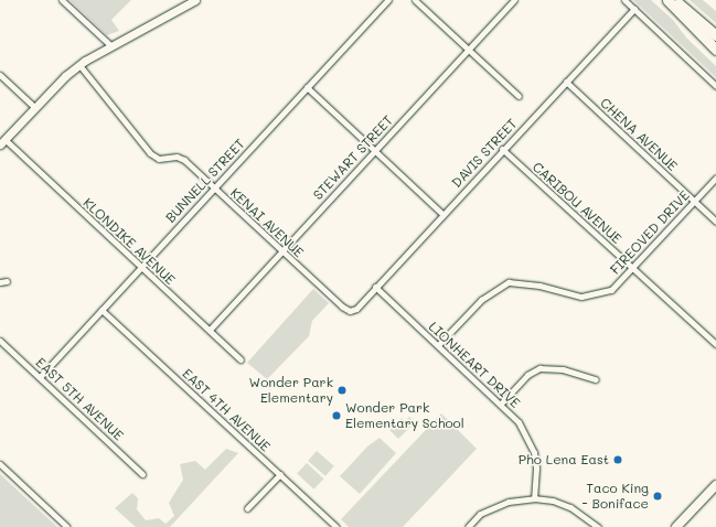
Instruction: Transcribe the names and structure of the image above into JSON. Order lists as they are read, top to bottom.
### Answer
{
  "streets": {
    "street": [
      "CHENA AVENUE",
      "DAVIS STREET",
      "STEWART STREET",
      "BUNNELL STREET",
      "CARIBOU AVENUE",
      "KENAI AVENUE",
      "FIREOVED DRIVE",
      "KLONDIKE AVENUE",
      "LIONHEART DRIVE",
      "EAST 5TH AVENUE",
      "EAST 4TH AVENUE"
    ]
  },
  "crossings": [
    ["CHENA AVENUE", "DAVIS STREET"],
    ["CHENA AVENUE", "FIREOVED DRIVE"],
    ["DAVIS STREET", "CARIBOU AVENUE"],
    ["DAVIS STREET", "KENAI AVENUE"],
    ["DAVIS STREET", "LIONHEART DRIVE"],
    ["STEWART STREET", "KENAI AVENUE"],
    ["STEWART STREET", "KLONDIKE AVENUE"],
    ["BUNNELL STREET", "KENAI AVENUE"],
    ["BUNNELL STREET", "KLONDIKE AVENUE"],
    ["BUNNELL STREET", "EAST 5TH AVENUE"],
    ["BUNNELL STREET", "EAST 4TH AVENUE"],
    ["CARIBOU AVENUE", "FIREOVED DRIVE"],
    ["FIREOVED DRIVE", "LIONHEART DRIVE"]
  ],
  "places": [
    "Wonder Park Elementary",
    "Wonder Park Elementary School",
    "Pho Lena East",
    "Taco King - Boniface"
  ]
}
